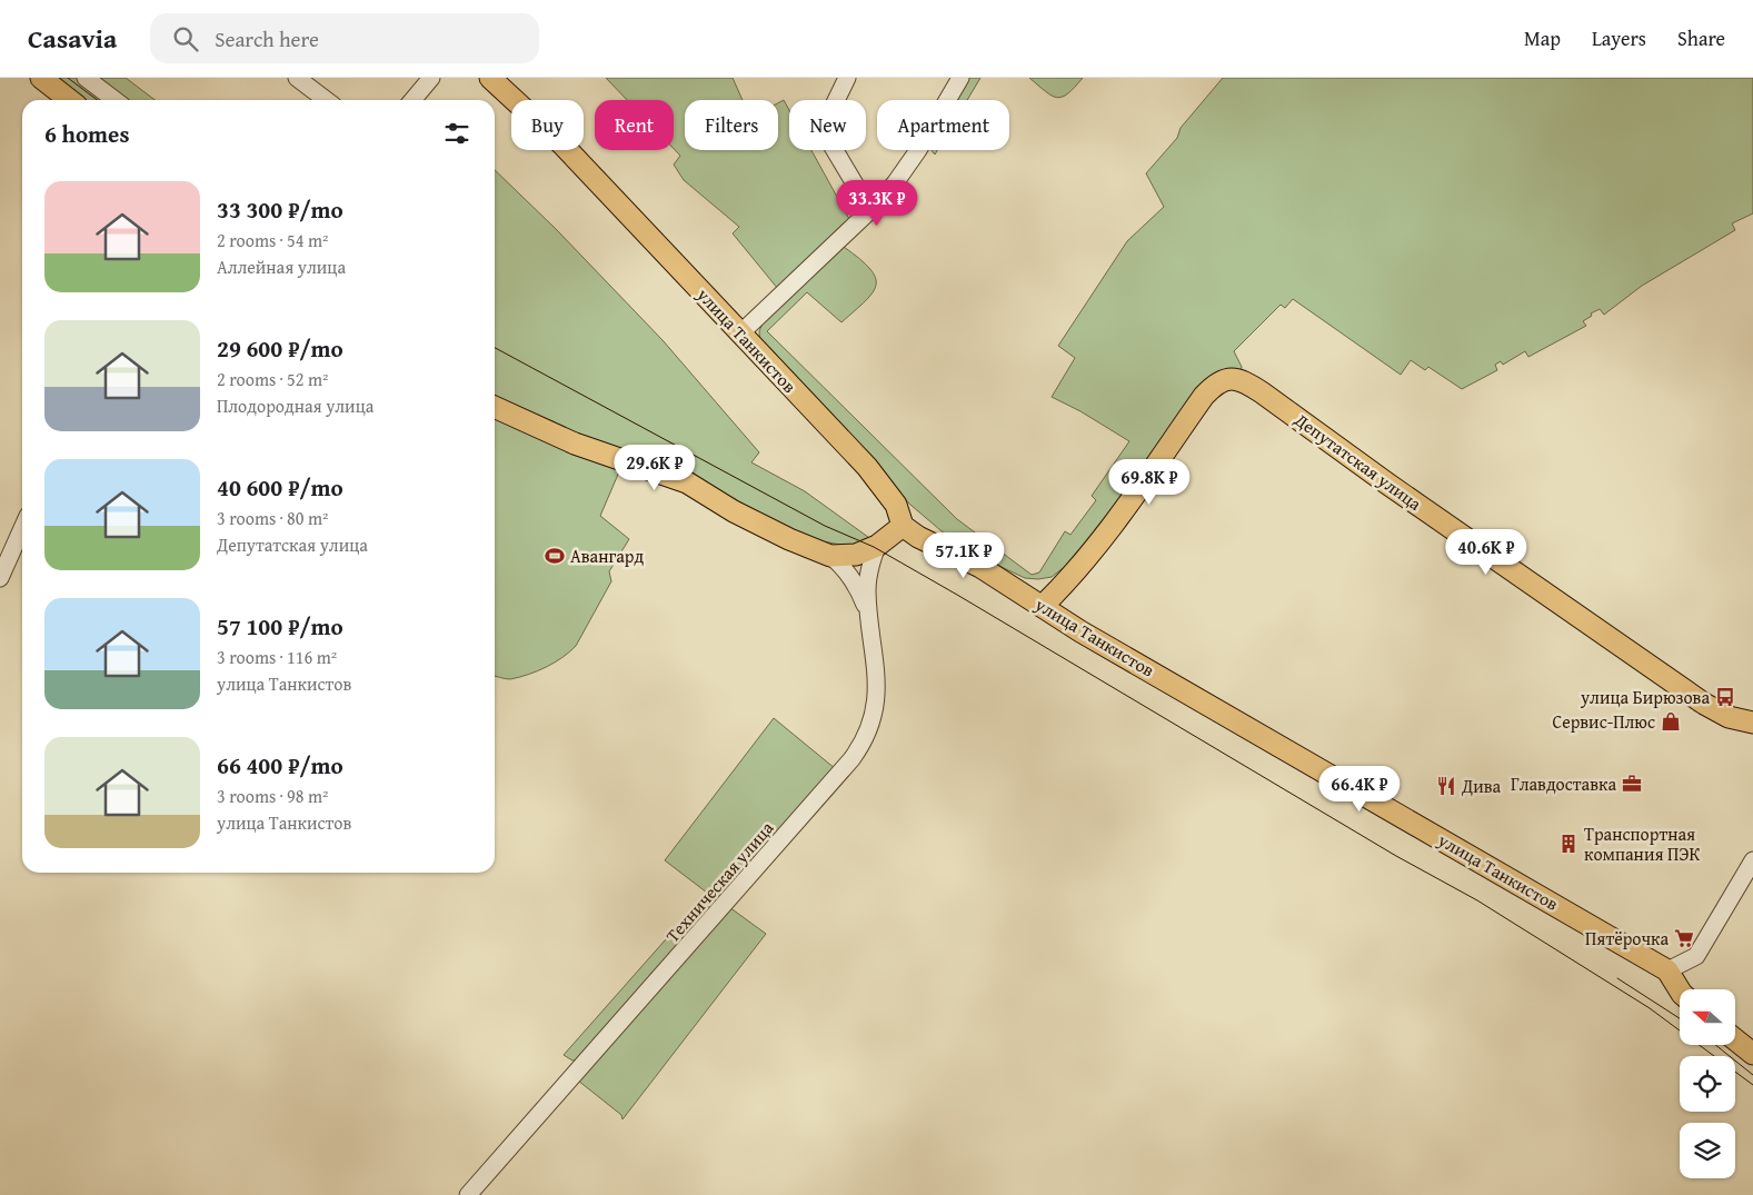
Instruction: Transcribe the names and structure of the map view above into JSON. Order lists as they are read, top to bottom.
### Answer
{
  "streets": {
    "main road": ["улица Танкистов", "Депутатская улица"],
    "street": ["Техническая улица"]
  },
  "crossings": [
    ["улица Танкистов", "Депутатская улица"]
  ],
  "places": {
    "sports": ["Авангард"],
    "bus stop": ["улица Бирюзова"],
    "shop": ["Сервис-Плюс"],
    "office": ["Главдоставка"],
    "restaurant": ["Дива"],
    "building": ["Транспортная компания ПЭК"],
    "supermarket": ["Пятёрочка"]
  },
  "north": "left",
  "page": {
    "header": "Casavia",
    "search": "Search here",
    "nav": ["Map", "Layers", "Share"],
    "chip": [
      "Buy",
      "Rent",
      "Filters",
      "New",
      "Apartment"
    ],
    "heading": "6 homes",
    "list": [
      {
        "name": "33 300 ₽/mo",
        "note": "2 rooms · 54 m² · Аллейная улица"
      },
      {
        "name": "29 600 ₽/mo",
        "note": "2 rooms · 52 m² · Плодородная улица"
      },
      {
        "name": "40 600 ₽/mo",
        "note": "3 rooms · 80 m² · Депутатская улица"
      },
      {
        "name": "57 100 ₽/mo",
        "note": "3 rooms · 116 m² · улица Танкистов"
      },
      {
        "name": "66 400 ₽/mo",
        "note": "3 rooms · 98 m² · улица Танкистов"
      }
    ],
    "price": [
      "33.3K ₽",
      "29.6K ₽",
      "69.8K ₽",
      "40.6K ₽",
      "57.1K ₽",
      "66.4K ₽"
    ]
  }
}
